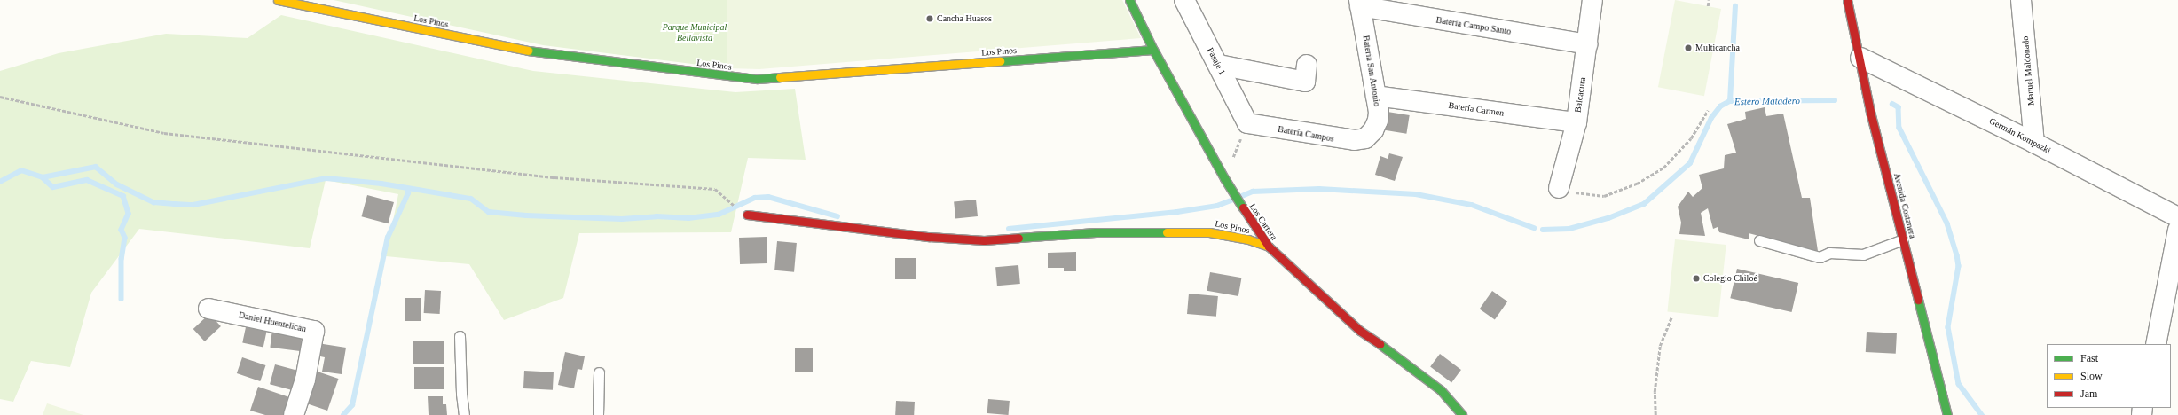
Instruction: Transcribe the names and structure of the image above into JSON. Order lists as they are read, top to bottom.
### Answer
{
  "streets": {
    "street": [
      "Los Pinos",
      "Batería Campo Santo",
      "Pasaje 1",
      "Batería San Antonio",
      "Manuel Maldonado",
      "Balcacura",
      "Batería Carmen",
      "Batería Campos",
      "Germán Kompazki",
      "Avenida Costanera",
      "Los Carrera",
      "Daniel Huentelicán"
    ]
  },
  "crossings": [
    ["Los Pinos", "Los Carrera"],
    ["Batería Campo Santo", "Batería San Antonio"],
    ["Batería Campo Santo", "Balcacura"],
    ["Pasaje 1", "Batería Campos"],
    ["Batería San Antonio", "Batería Carmen"],
    ["Batería San Antonio", "Batería Campos"],
    ["Manuel Maldonado", "Germán Kompazki"],
    ["Balcacura", "Batería Carmen"],
    ["Germán Kompazki", "Avenida Costanera"]
  ],
  "water": ["Estero Matadero"],
  "parks": ["Parque Municipal Bellavista"],
  "places": ["Cancha Huasos", "Multicancha", "Colegio Chiloé"],
  "legend": ["Fast", "Slow", "Jam"]
}
